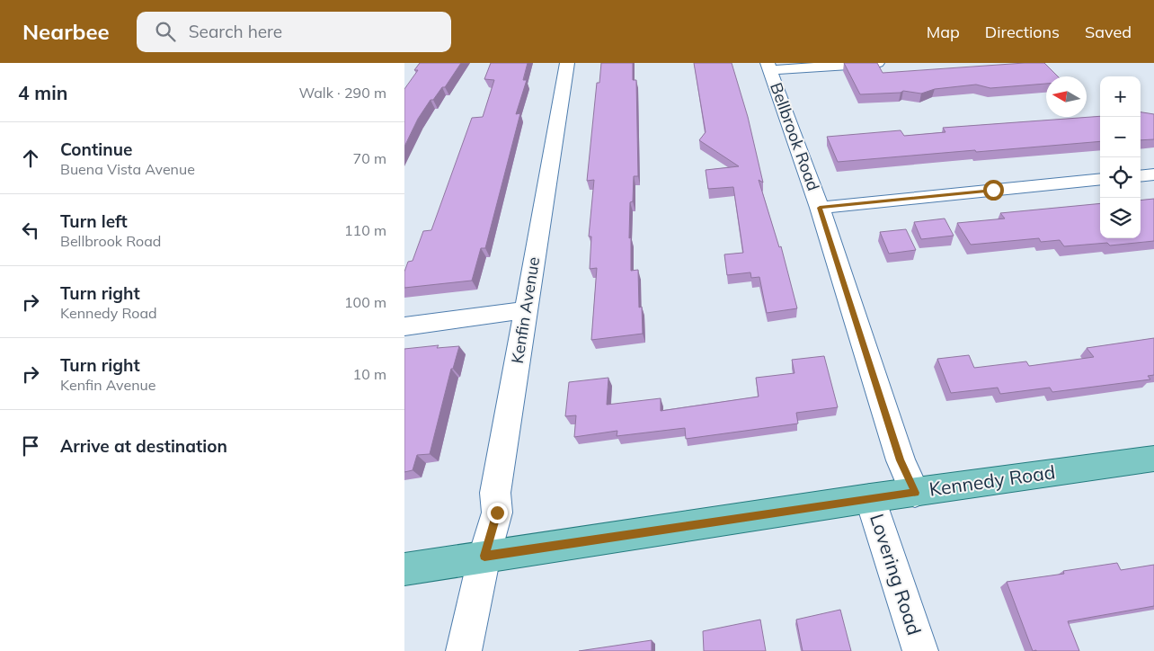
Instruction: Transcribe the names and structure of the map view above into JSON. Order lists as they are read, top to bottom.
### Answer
{
  "streets": {
    "main road": ["Kennedy Road"],
    "street": ["Bellbrook Road", "Kenfin Avenue", "Lovering Road"]
  },
  "crossings": [
    ["Bellbrook Road", "Kennedy Road"],
    ["Kenfin Avenue", "Kennedy Road"],
    ["Kennedy Road", "Lovering Road"]
  ],
  "north": "left",
  "page": {
    "header": "Nearbee",
    "search": "Search here",
    "nav": ["Map", "Directions", "Saved"],
    "heading": ["4 min", "Walk · 290 m"],
    "map_buttons": ["+", "−"],
    "list": [
      ["Continue", "Buena Vista Avenue", "70 m"],
      ["Turn left", "Bellbrook Road", "110 m"],
      ["Turn right", "Kennedy Road", "100 m"],
      ["Turn right", "Kenfin Avenue", "10 m"],
      "Arrive at destination"
    ]
  }
}
